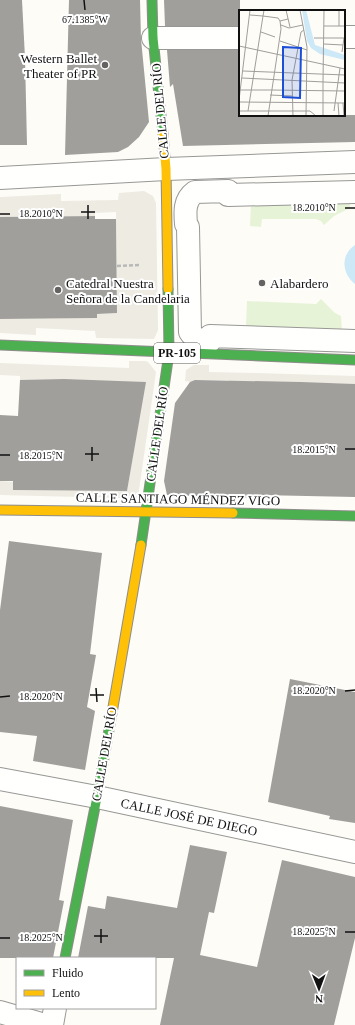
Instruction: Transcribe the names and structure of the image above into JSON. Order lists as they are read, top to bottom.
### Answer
{
  "streets": {
    "street": [
      "CALLE DEL RÍO",
      "PR-105",
      "CALLE SANTIAGO MÉNDEZ VIGO",
      "CALLE JOSÉ DE DIEGO"
    ]
  },
  "crossings": [
    ["CALLE DEL RÍO", "PR-105"],
    ["CALLE DEL RÍO", "CALLE SANTIAGO MÉNDEZ VIGO"],
    ["CALLE DEL RÍO", "CALLE JOSÉ DE DIEGO"]
  ],
  "places": ["Western Ballet Theater of PR", "Alabardero", "Catedral Nuestra Señora de la Candelaria"],
  "legend": ["Fluido", "Lento"],
  "north": "bottom",
  "coordinates": [
    "67.1385°W",
    "18.2010°N",
    "18.2015°N",
    "18.2020°N",
    "18.2025°N"
  ]
}
